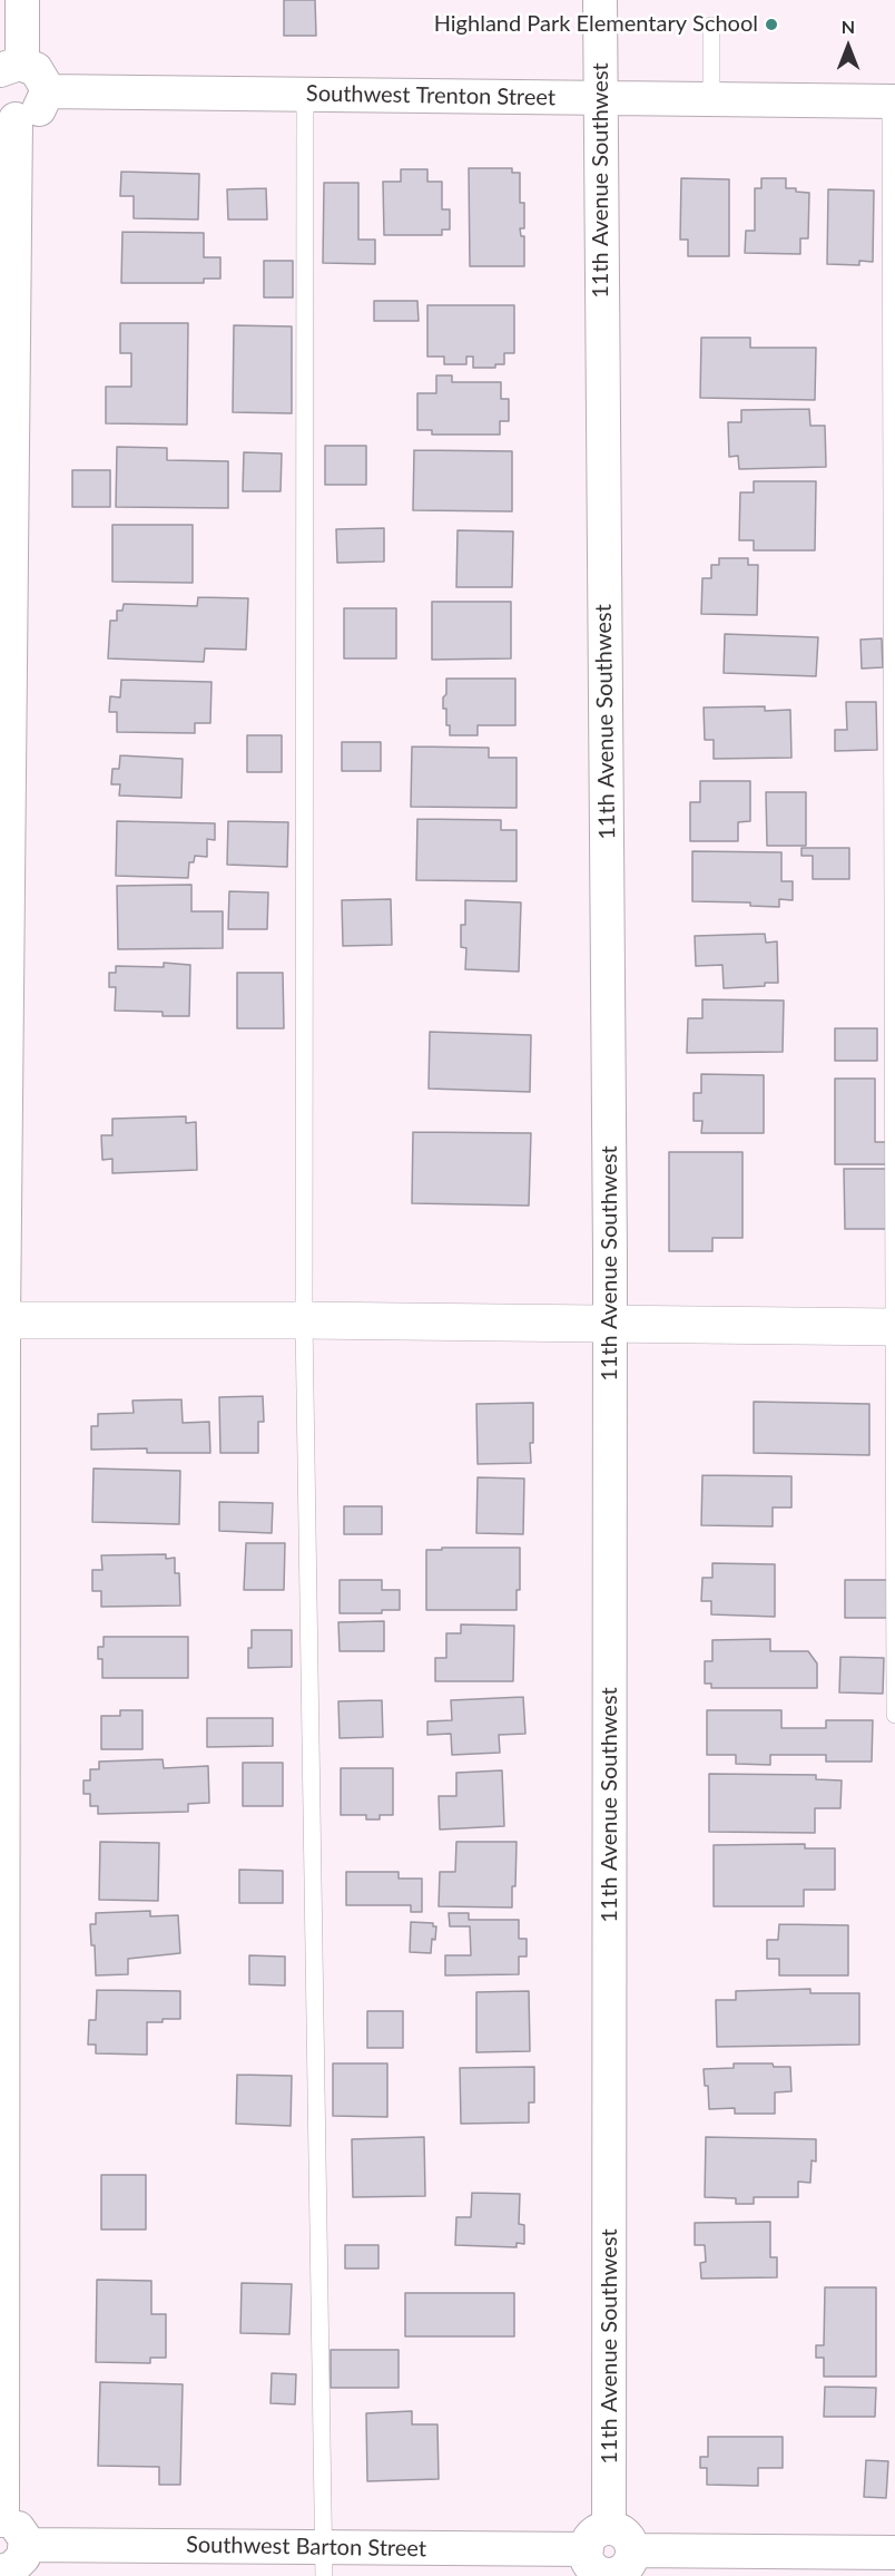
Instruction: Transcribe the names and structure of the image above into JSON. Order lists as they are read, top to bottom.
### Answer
{
  "streets": {
    "street": ["Southwest Trenton Street", "11th Avenue Southwest", "Southwest Barton Street"]
  },
  "crossings": [
    ["Southwest Trenton Street", "11th Avenue Southwest"],
    ["11th Avenue Southwest", "Southwest Barton Street"]
  ],
  "places": ["Highland Park Elementary School"],
  "north": "top"
}
